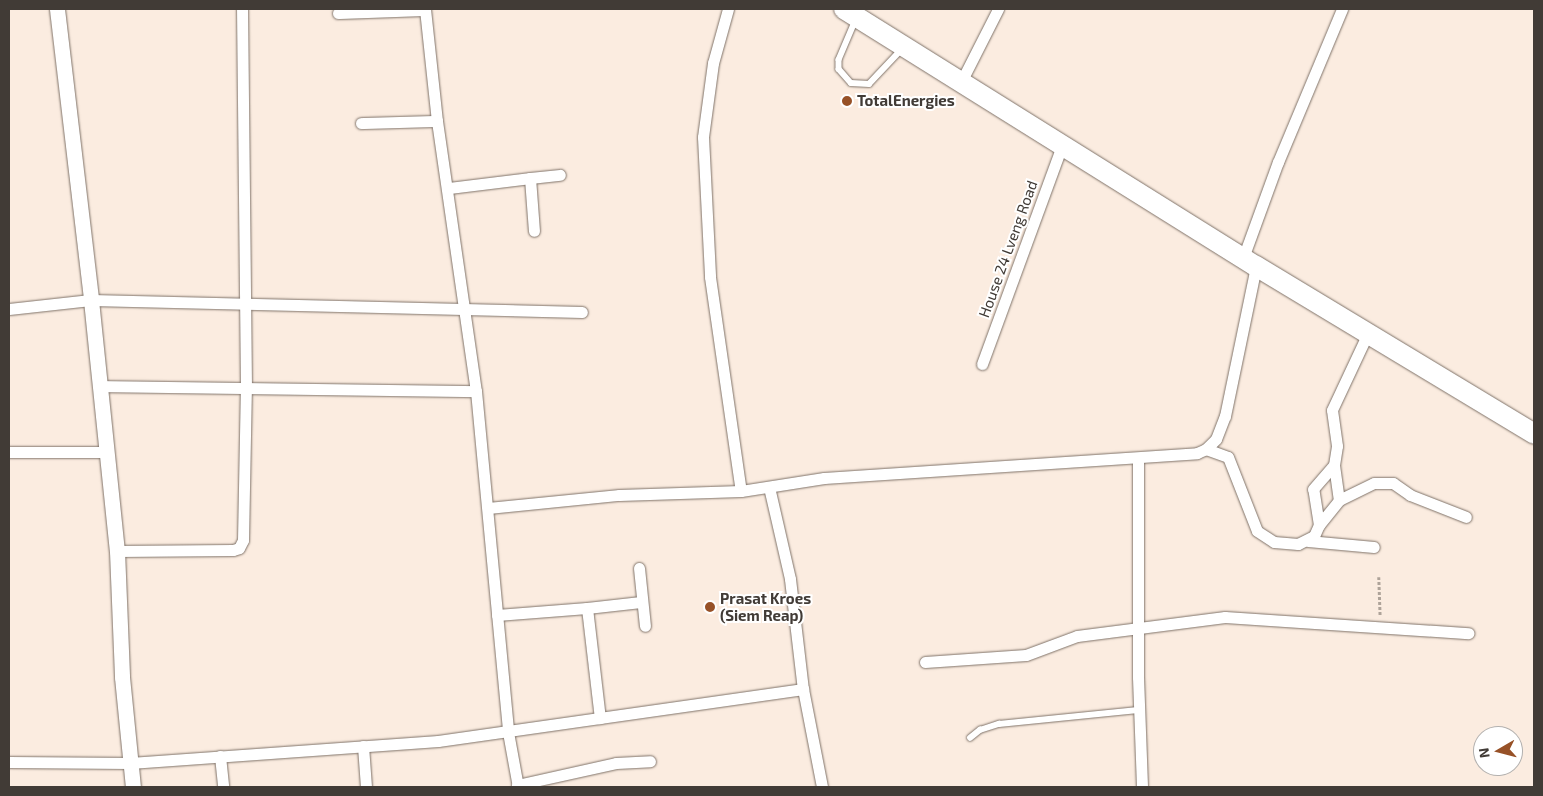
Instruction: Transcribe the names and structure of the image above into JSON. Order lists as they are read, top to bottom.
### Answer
{
  "streets": {
    "street": ["House 24 Lveng Road"]
  },
  "places": ["TotalEnergies", "Prasat Kroes (Siem Reap)"],
  "north": "left"
}
